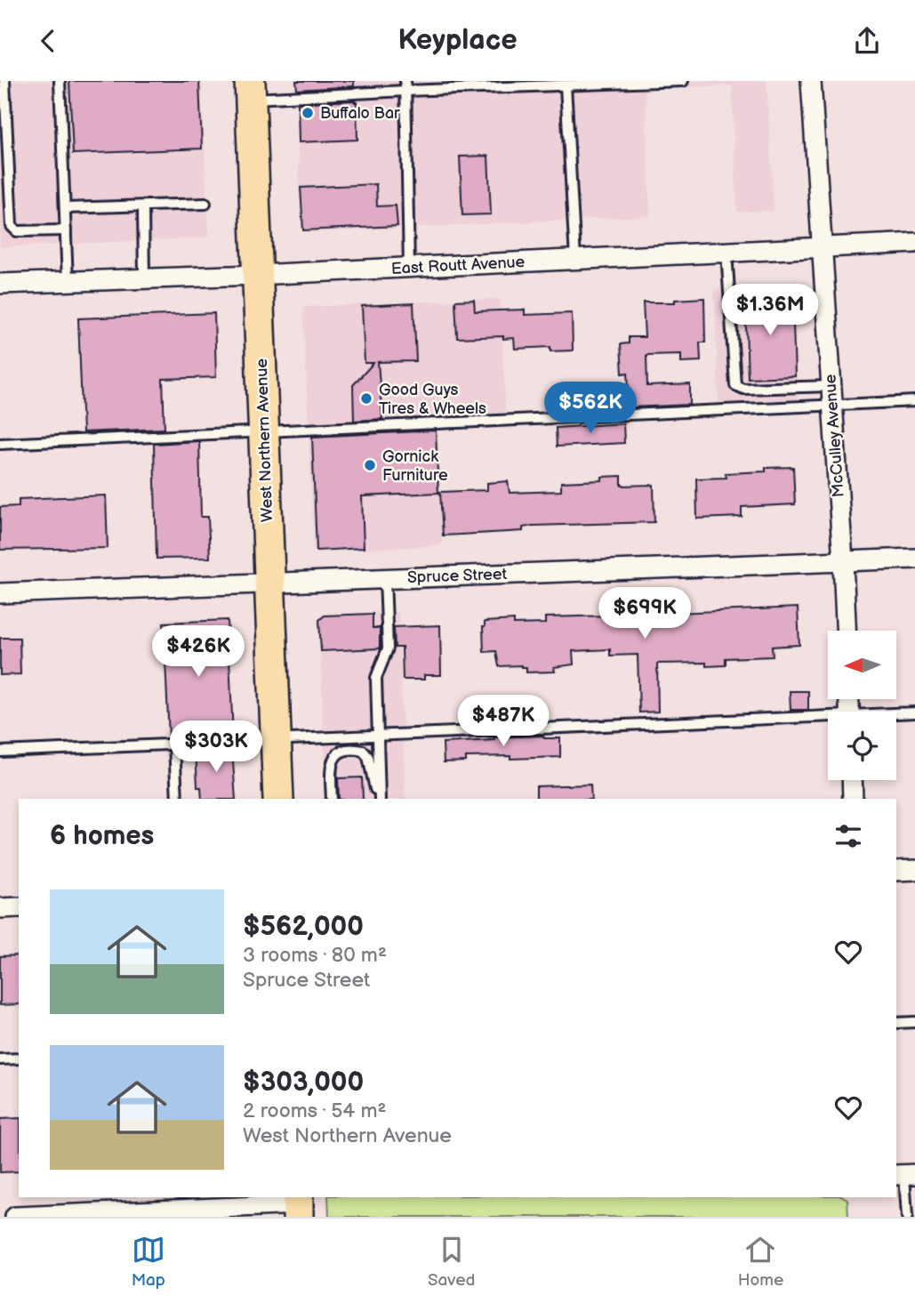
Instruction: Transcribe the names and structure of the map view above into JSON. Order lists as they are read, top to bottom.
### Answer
{
  "streets": {
    "main road": ["West Northern Avenue"],
    "street": ["East Routt Avenue", "McCulley Avenue", "Spruce Street"]
  },
  "crossings": [
    ["East Routt Avenue", "McCulley Avenue"],
    ["East Routt Avenue", "West Northern Avenue"],
    ["McCulley Avenue", "Spruce Street"],
    ["West Northern Avenue", "Spruce Street"]
  ],
  "places": ["Buffalo Bar", "Good Guys Tires & Wheels", "Gornick Furniture"],
  "north": "left",
  "page": {
    "header": "Keyplace",
    "price": [
      "$1.36M",
      "$562K",
      "$699K",
      "$426K",
      "$487K",
      "$303K"
    ],
    "heading": "6 homes",
    "list": [
      {
        "name": "$562,000",
        "note": "3 rooms · 80 m² · Spruce Street"
      },
      {
        "name": "$303,000",
        "note": "2 rooms · 54 m² · West Northern Avenue"
      }
    ],
    "tabs": ["Map", "Saved", "Home"]
  }
}
